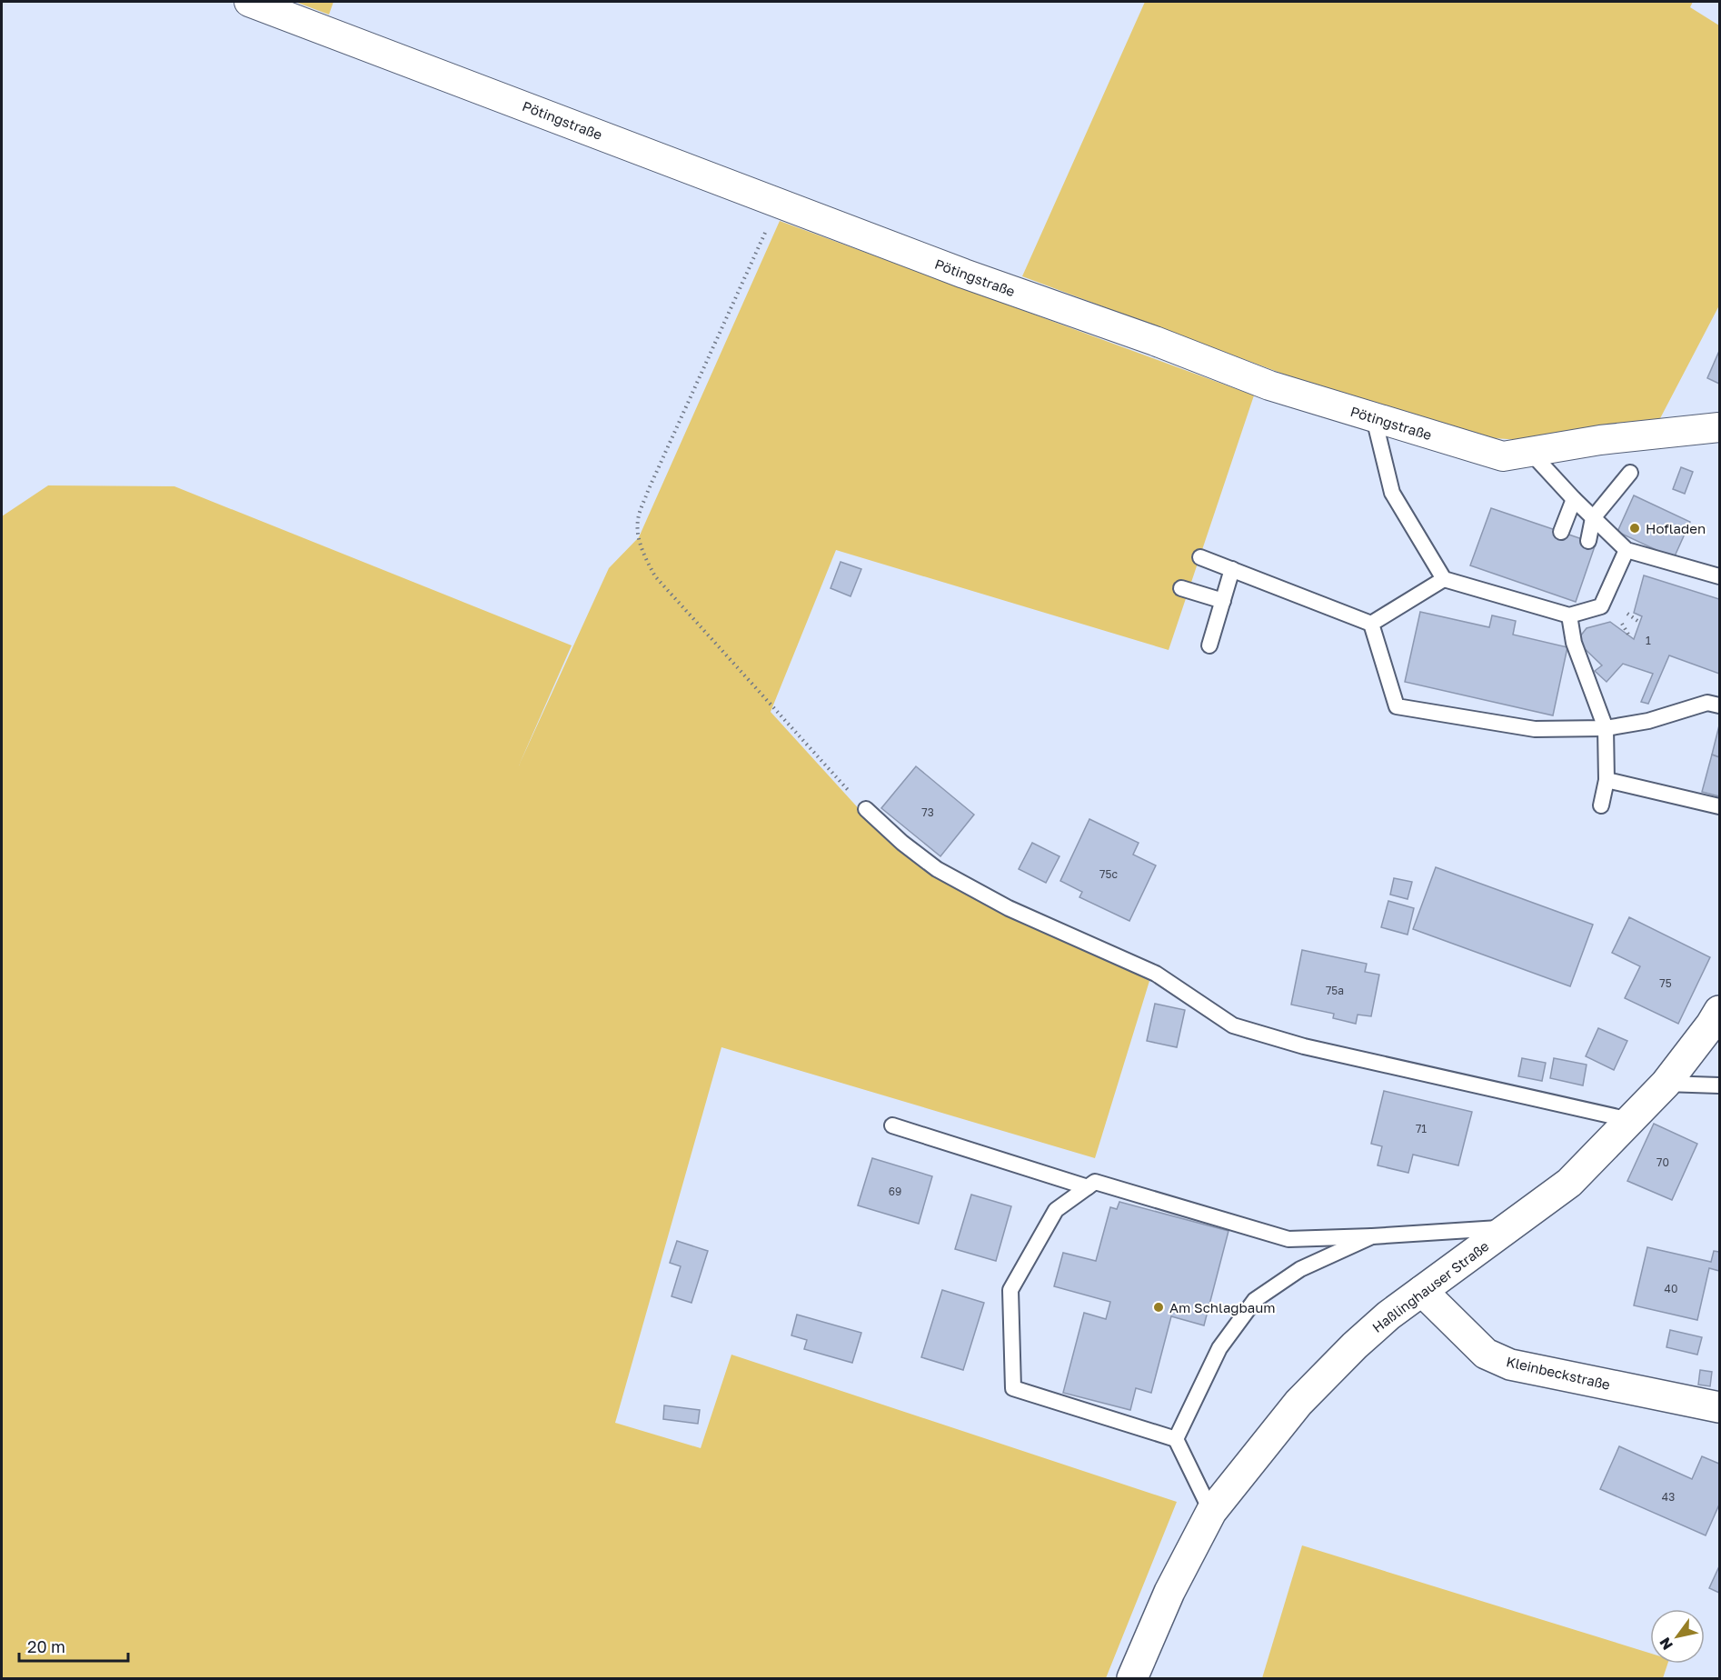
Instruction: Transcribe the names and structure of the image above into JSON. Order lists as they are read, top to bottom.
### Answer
{
  "streets": {
    "main road": ["Haßlinghauser Straße", "Kleinbeckstraße"],
    "street": ["Pötingstraße"]
  },
  "crossings": [
    ["Haßlinghauser Straße", "Kleinbeckstraße"]
  ],
  "places": ["Hofladen", "Am Schlagbaum"],
  "house_numbers": [
    "1",
    "73",
    "75c",
    "75",
    "75a",
    "71",
    "70",
    "69",
    "40",
    "43"
  ],
  "scale_bar": "20 m",
  "north": "bottom left"
}
